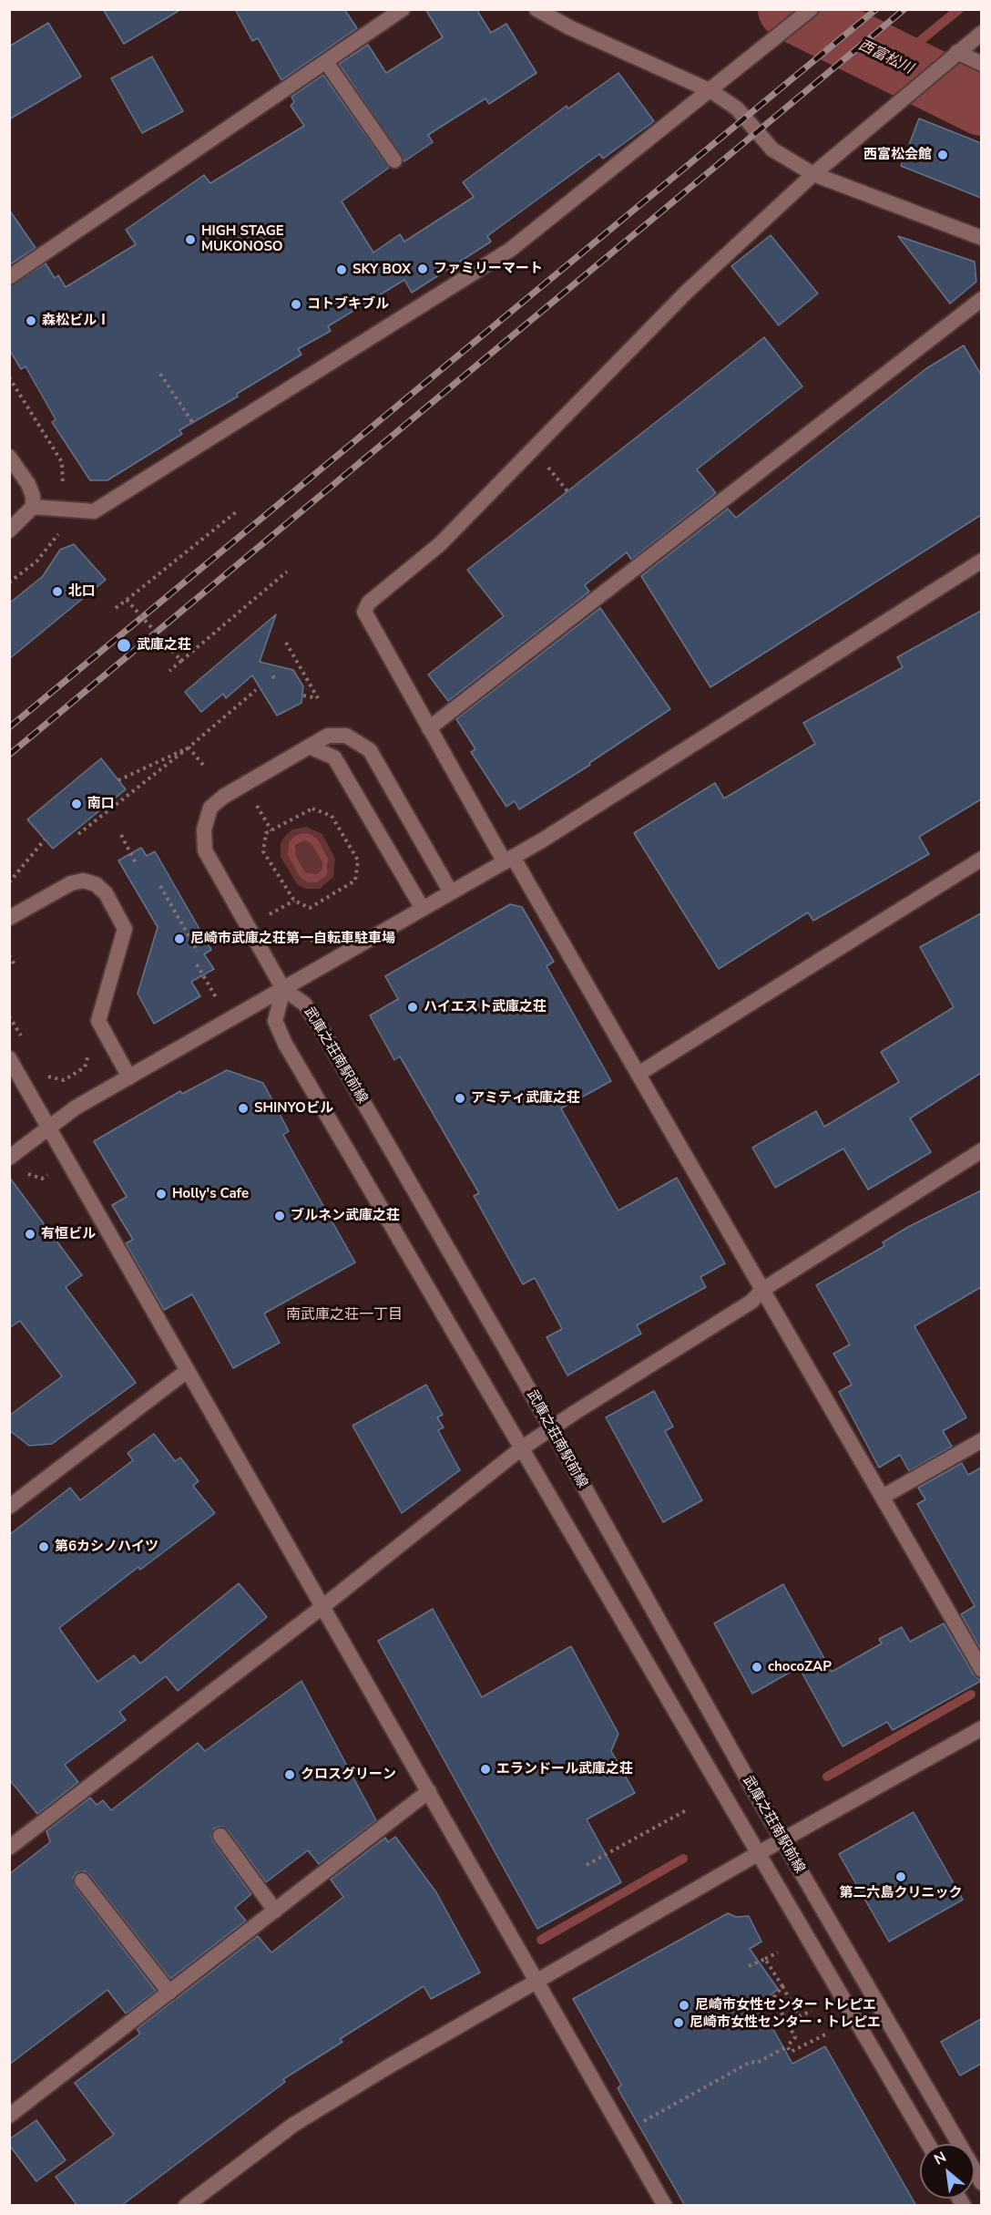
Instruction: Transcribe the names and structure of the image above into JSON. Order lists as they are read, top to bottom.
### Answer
{
  "streets": {
    "street": ["武庫之荘南駅前線"]
  },
  "districts": ["南武庫之荘一丁目"],
  "water": ["西富松川"],
  "places": [
    "西富松会館",
    "HIGH STAGE MUKONOSO",
    "ファミリーマート",
    "SKY BOX",
    "コトブキブル",
    "森松ビルⅠ",
    "北口",
    "武庫之荘",
    "南口",
    "尼崎市武庫之荘第一自転車駐車場",
    "ハイエスト武庫之荘",
    "アミティ武庫之荘",
    "SHINYOビル",
    "Holly's Cafe",
    "ブルネン武庫之荘",
    "有恒ビル",
    "第6カシノハイツ",
    "chocoZAP",
    "エランドール武庫之荘",
    "クロスグリーン",
    "第二六島クリニック",
    "尼崎市女性センター トレピエ",
    "尼崎市女性センター・トレピエ"
  ],
  "north": "top left"
}
